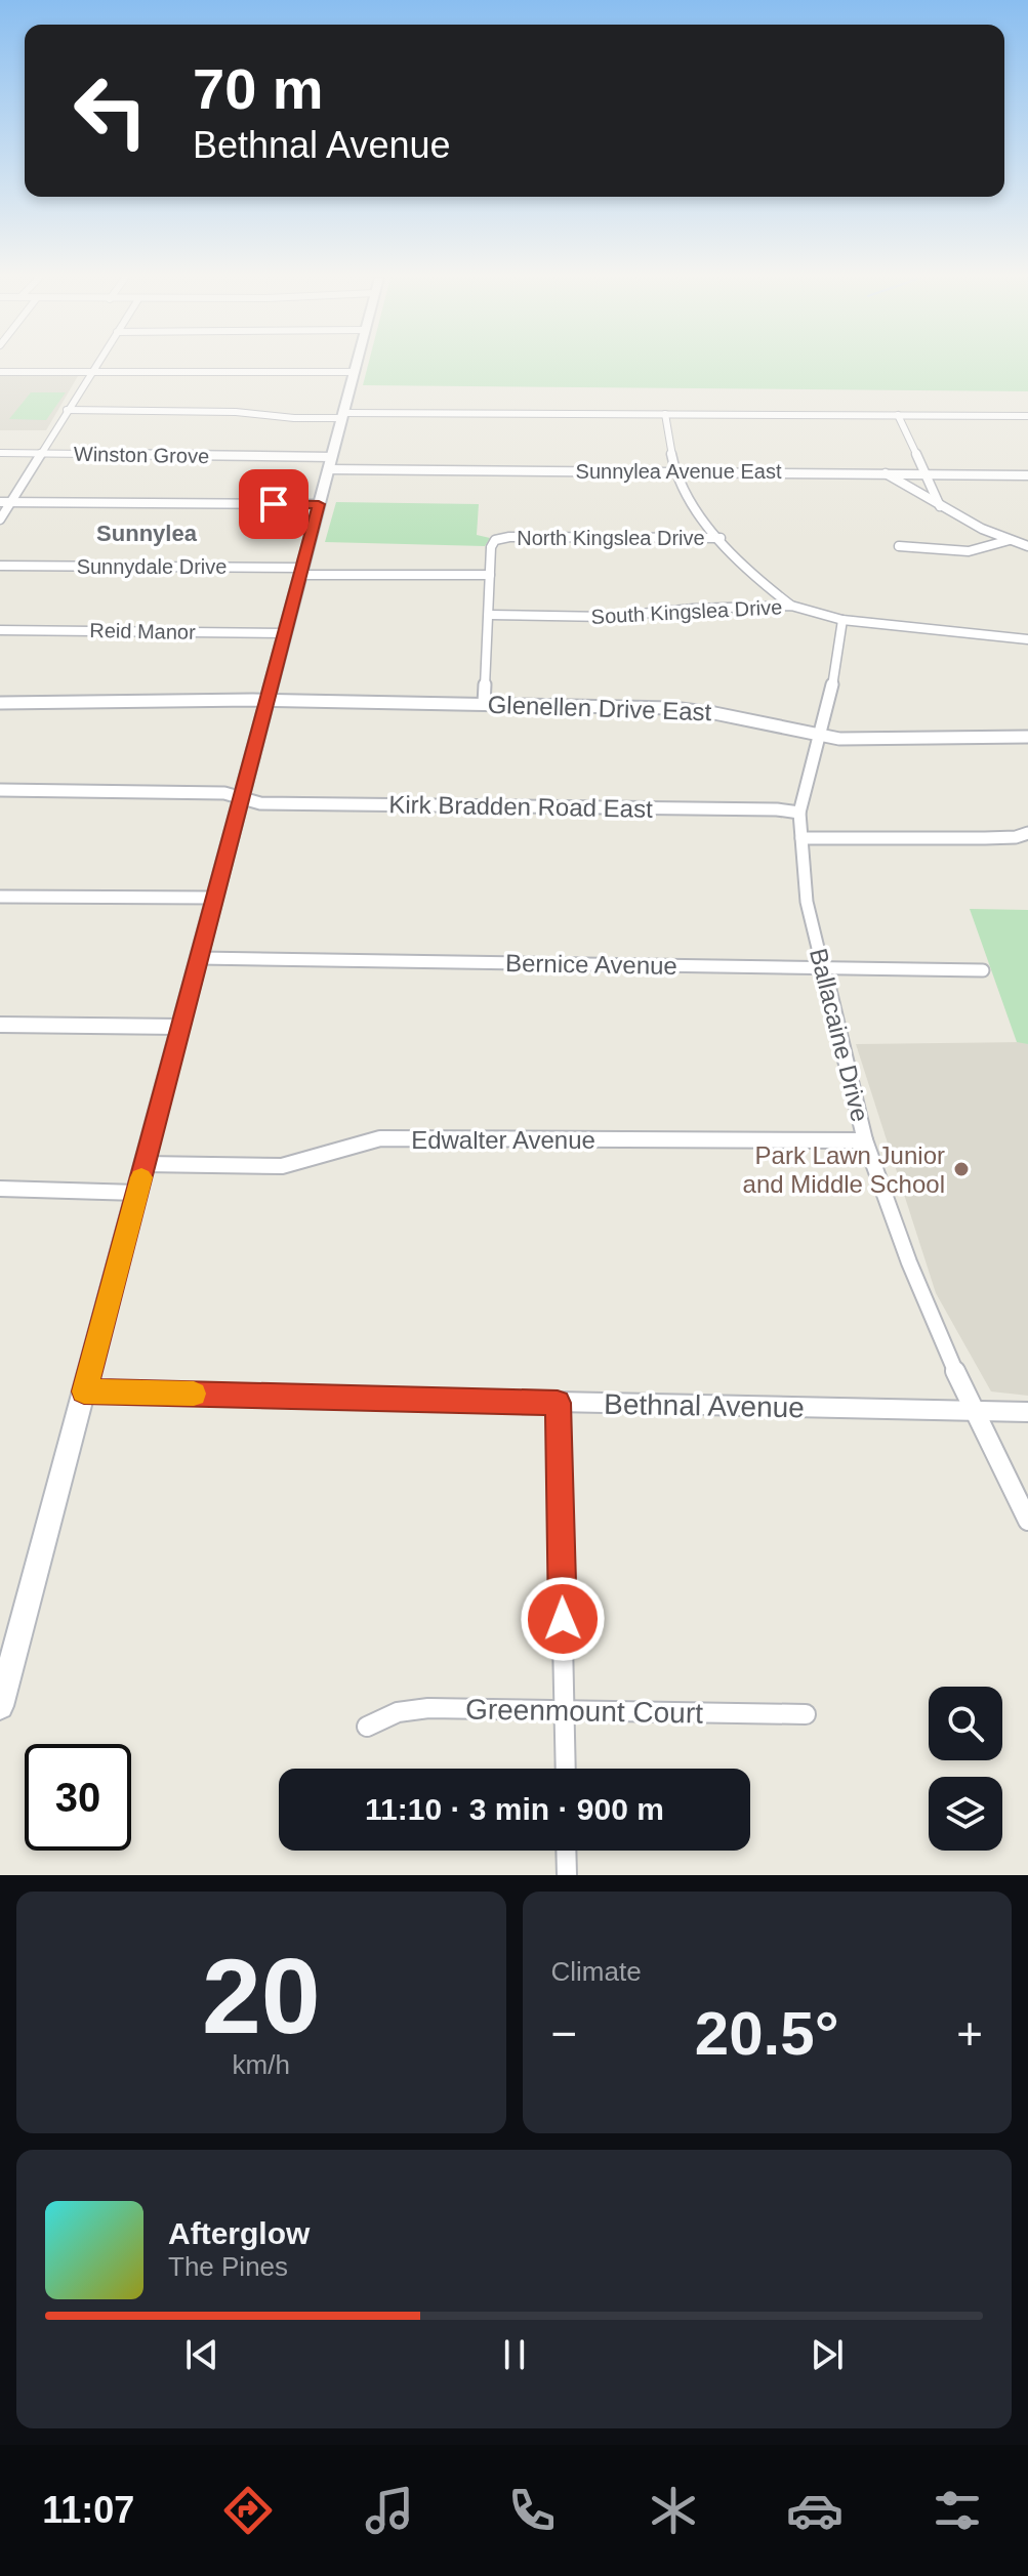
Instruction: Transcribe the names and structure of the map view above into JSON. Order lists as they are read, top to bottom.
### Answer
{
  "streets": {
    "street": [
      "Winston Grove",
      "Sunnylea Avenue East",
      "North Kingslea Drive",
      "Sunnydale Drive",
      "South Kingslea Drive",
      "Reid Manor",
      "Glenellen Drive East",
      "Kirk Bradden Road East",
      "Bernice Avenue",
      "Ballacaine Drive",
      "Edwalter Avenue",
      "Bethnal Avenue",
      "Greenmount Court"
    ]
  },
  "crossings": [
    ["Winston Grove", "Sunnylea Avenue East"],
    ["North Kingslea Drive", "Sunnydale Drive"],
    ["South Kingslea Drive", "Ballacaine Drive"],
    ["Glenellen Drive East", "Ballacaine Drive"],
    ["Kirk Bradden Road East", "Ballacaine Drive"],
    ["Bernice Avenue", "Ballacaine Drive"],
    ["Ballacaine Drive", "Edwalter Avenue"],
    ["Ballacaine Drive", "Bethnal Avenue"]
  ],
  "districts": ["Sunnylea"],
  "places": ["Park Lawn Junior and Middle School"],
  "page": {
    "turn": ["70 m", "Bethnal Avenue"],
    "limit": "30",
    "trip": "11:10 · 3 min · 900 m",
    "tile": [
      ["20", "km/h"],
      "Climate"
    ],
    "heat": ["−", "20.5°", "+"],
    "song": ["Afterglow", "The Pines"],
    "tabs": "11:07"
  }
}
